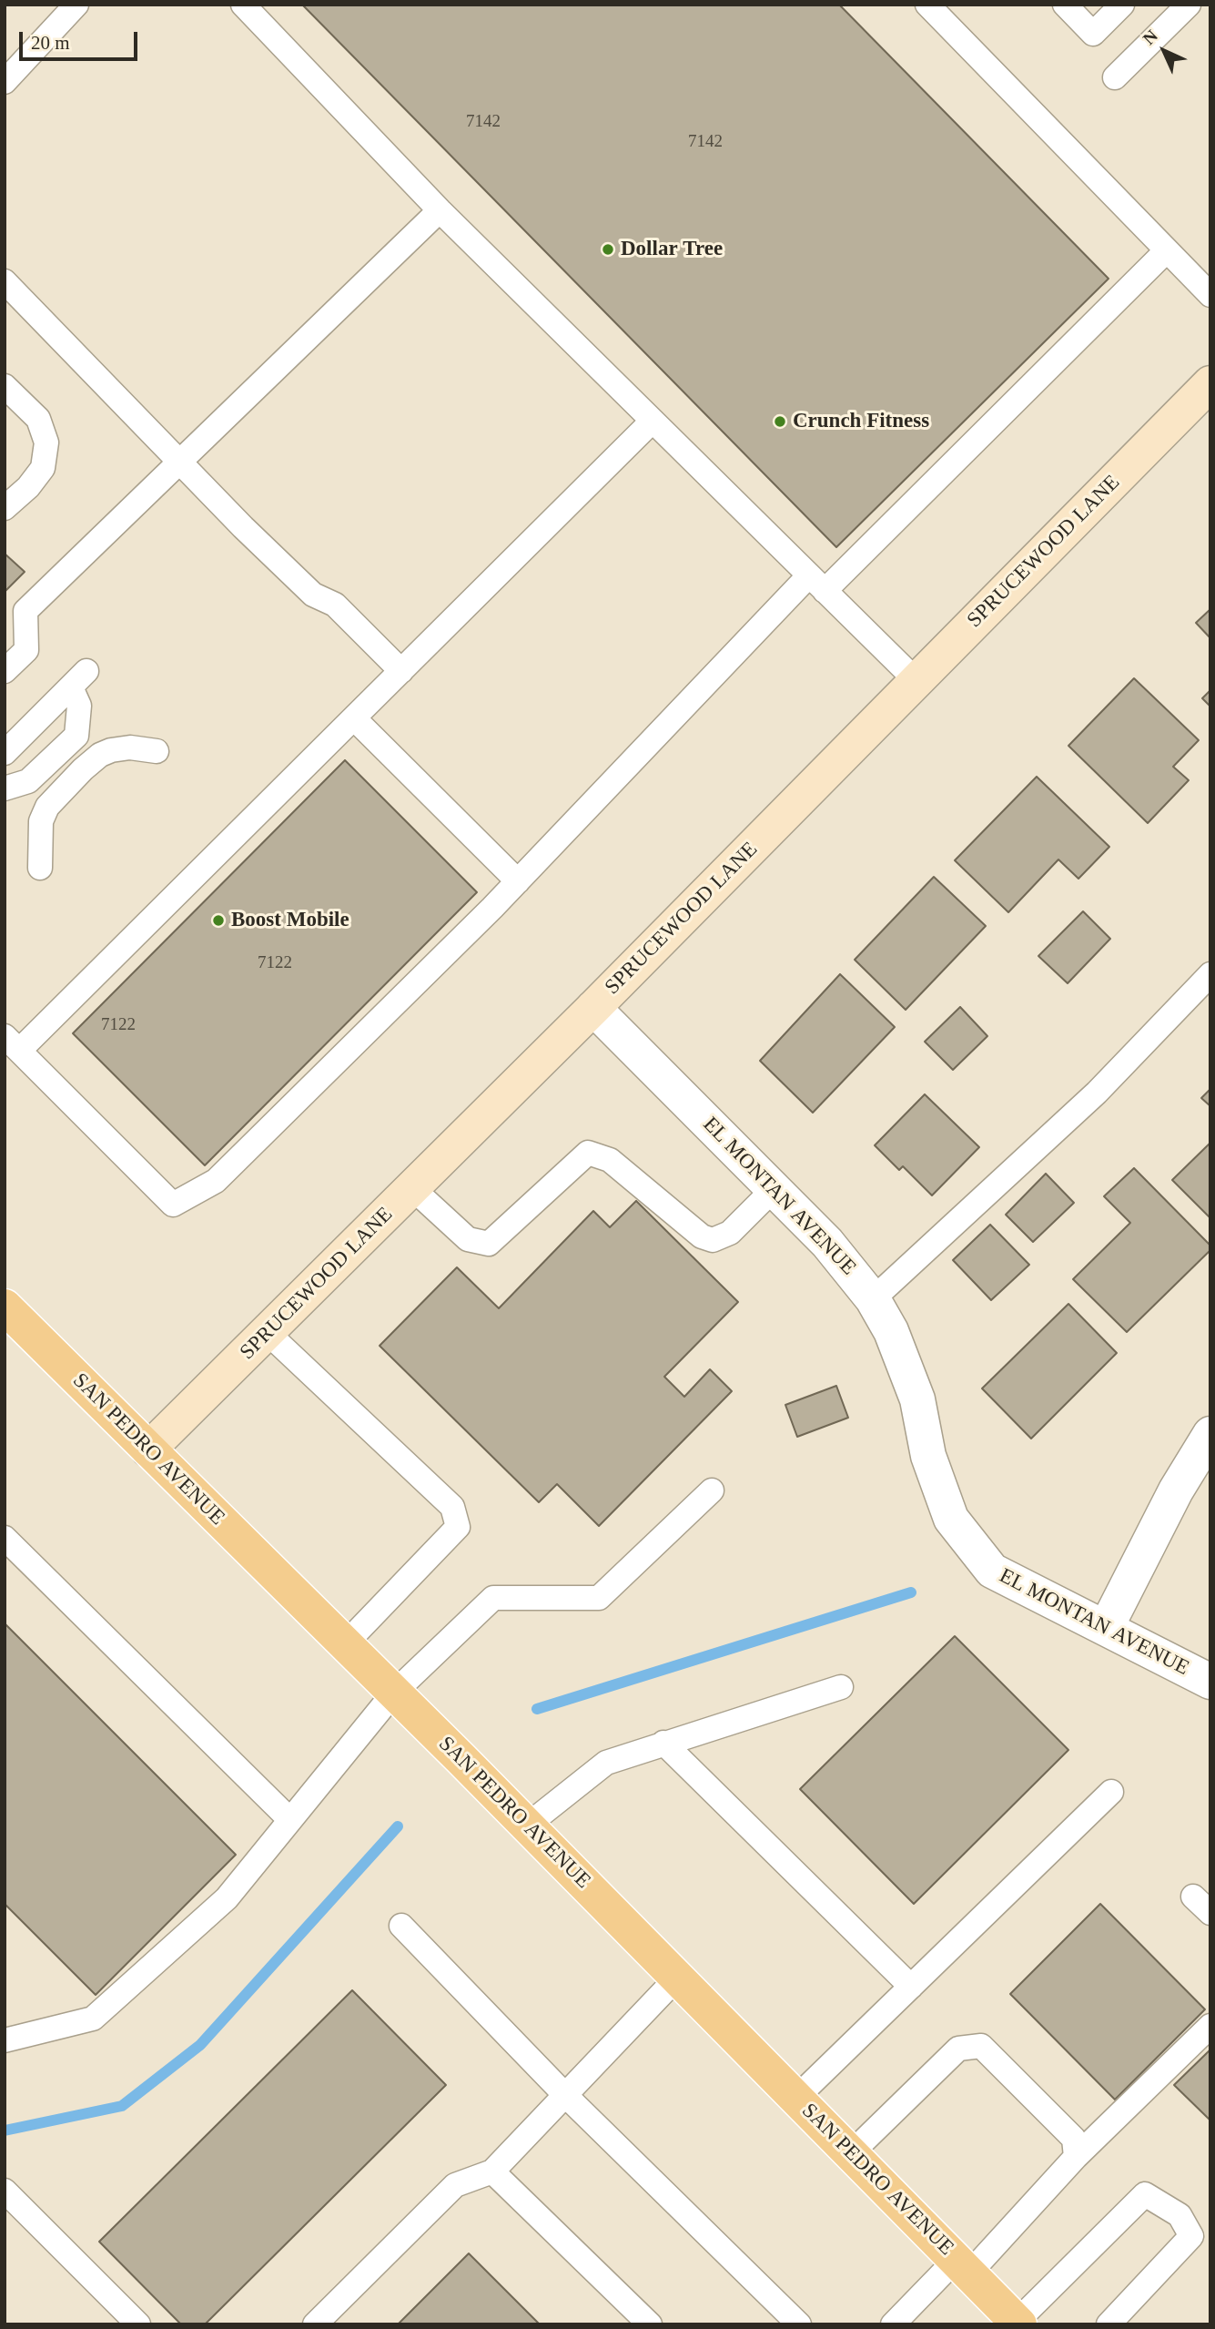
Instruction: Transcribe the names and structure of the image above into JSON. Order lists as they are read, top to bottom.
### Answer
{
  "streets": {
    "main road": ["SAN PEDRO AVENUE"],
    "street": ["SPRUCEWOOD LANE", "EL MONTAN AVENUE"]
  },
  "crossings": [
    ["SPRUCEWOOD LANE", "EL MONTAN AVENUE"],
    ["SPRUCEWOOD LANE", "SAN PEDRO AVENUE"]
  ],
  "places": ["Dollar Tree", "Crunch Fitness", "Boost Mobile"],
  "house_numbers": [
    "7142",
    "7142",
    "7122",
    "7122"
  ],
  "scale_bar": "20 m",
  "north": "top left"
}
